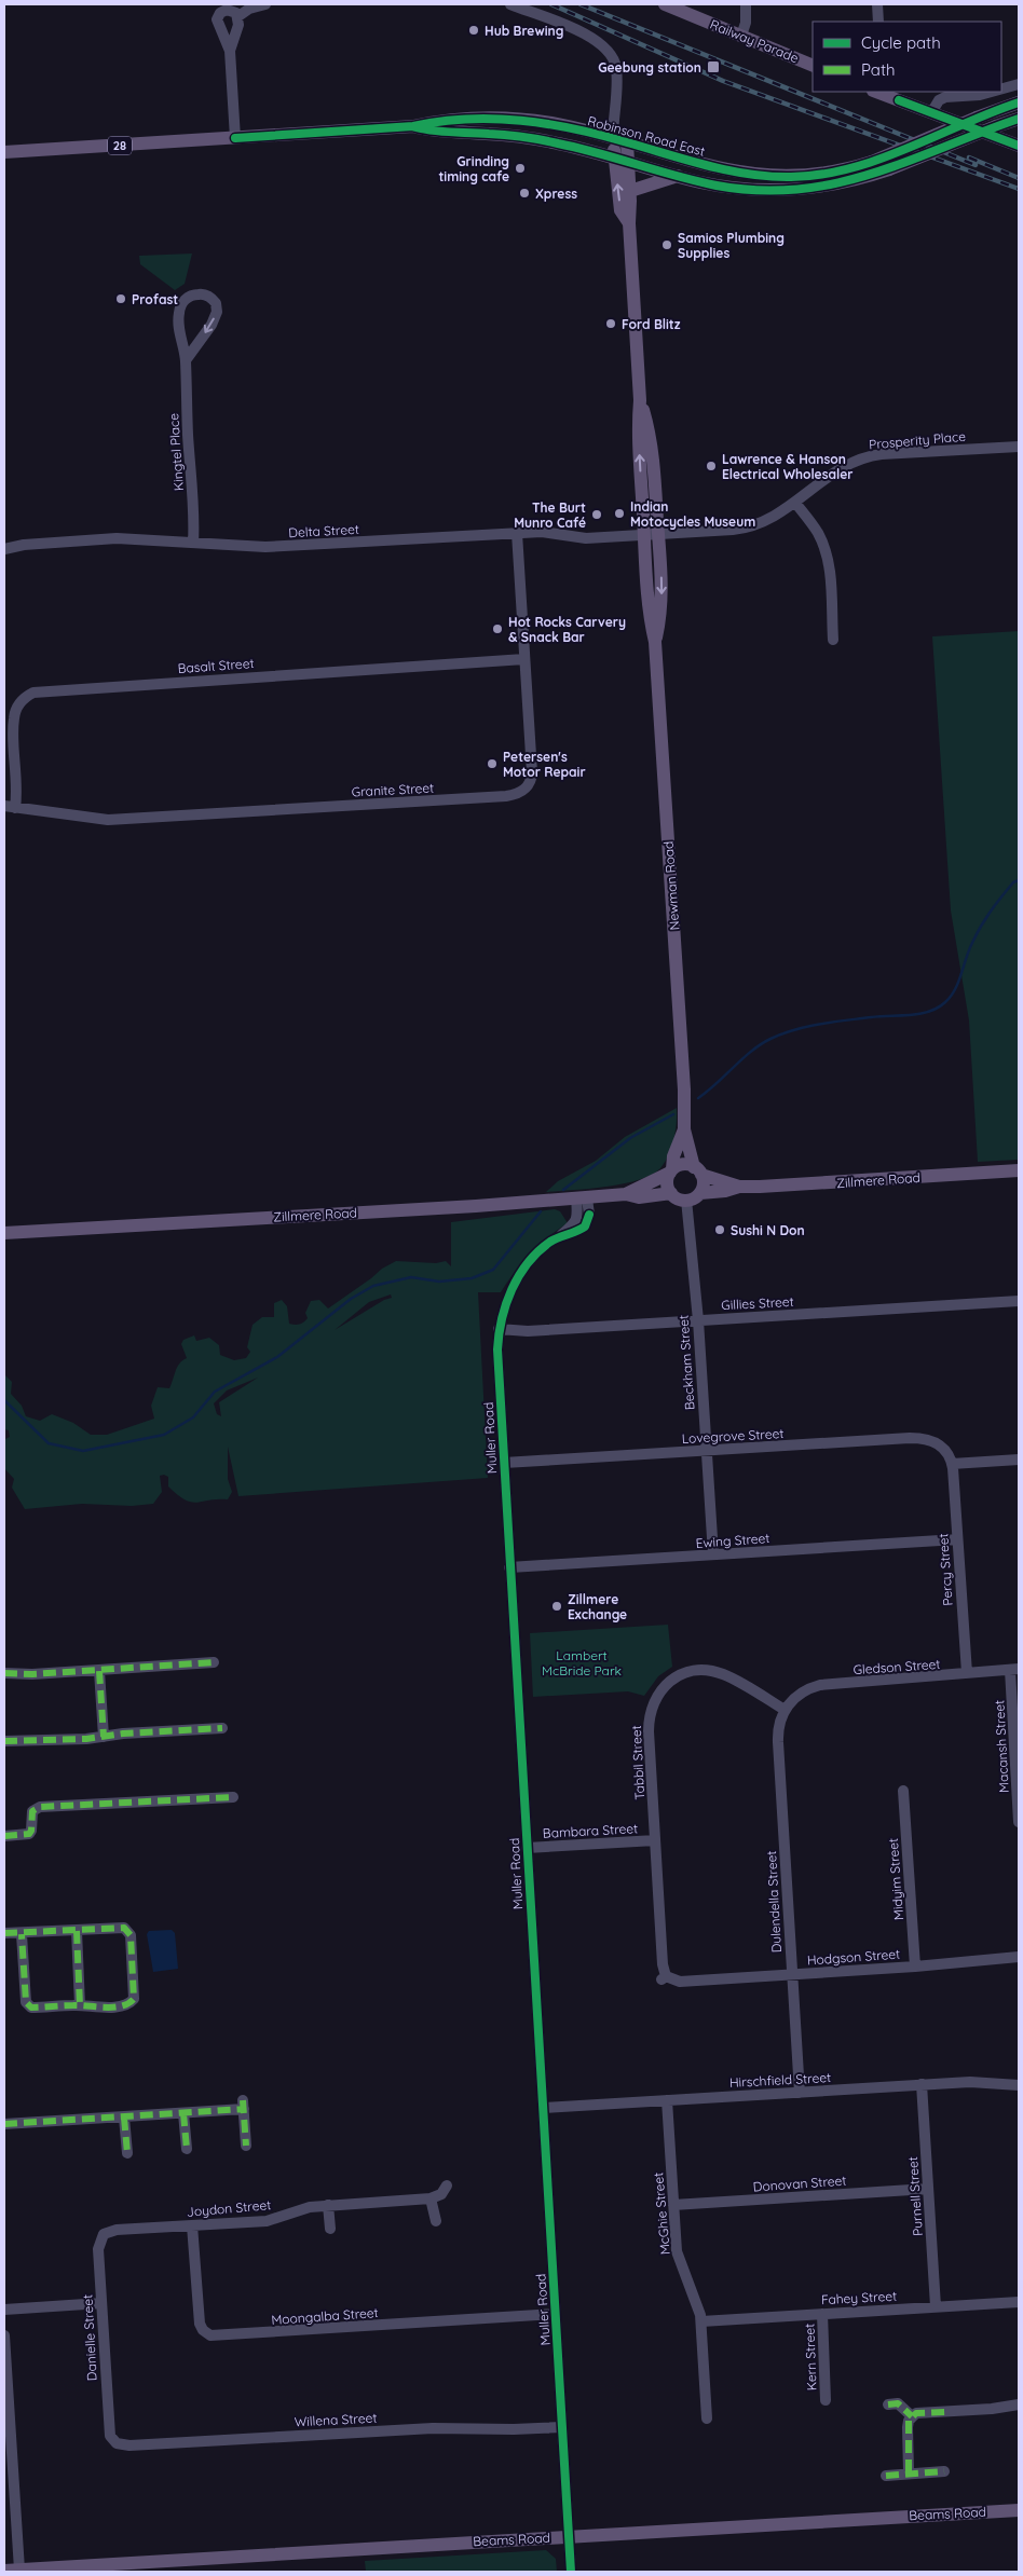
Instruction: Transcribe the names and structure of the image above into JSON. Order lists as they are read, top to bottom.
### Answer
{
  "streets": {
    "main road": [
      "Railway Parade",
      "Robinson Road East",
      "28",
      "Newman Road",
      "Zillmere Road",
      "Beams Road"
    ],
    "street": [
      "Prosperity Place",
      "Kingtel Place",
      "Delta Street",
      "Basalt Street",
      "Granite Street",
      "Gillies Street",
      "Beckham Street",
      "Lovegrove Street",
      "Muller Road",
      "Ewing Street",
      "Percy Street",
      "Gledson Street",
      "Macansh Street",
      "Tabbil Street",
      "Bambara Street",
      "Midyim Street",
      "Dulendella Street",
      "Hodgson Street",
      "Hirschfield Street",
      "Donovan Street",
      "Purnell Street",
      "Joydon Street",
      "McGhie Street",
      "Fahey Street",
      "Moongalba Street",
      "Danielle Street",
      "Kern Street",
      "Willena Street"
    ]
  },
  "crossings": [
    ["Robinson Road East", "Newman Road"],
    ["Prosperity Place", "Delta Street"],
    ["Prosperity Place", "Newman Road"],
    ["Kingtel Place", "Delta Street"],
    ["Delta Street", "Granite Street"],
    ["Delta Street", "Newman Road"],
    ["Basalt Street", "Granite Street"],
    ["Newman Road", "Zillmere Road"],
    ["Newman Road", "Beckham Street"],
    ["Zillmere Road", "Beckham Street"],
    ["Zillmere Road", "Muller Road"],
    ["Gillies Street", "Beckham Street"],
    ["Gillies Street", "Muller Road"],
    ["Beckham Street", "Lovegrove Street"],
    ["Beckham Street", "Ewing Street"],
    ["Lovegrove Street", "Muller Road"],
    ["Lovegrove Street", "Percy Street"],
    ["Muller Road", "Ewing Street"],
    ["Muller Road", "Bambara Street"],
    ["Muller Road", "Hirschfield Street"],
    ["Muller Road", "Moongalba Street"],
    ["Muller Road", "Willena Street"],
    ["Muller Road", "Beams Road"],
    ["Ewing Street", "Percy Street"],
    ["Percy Street", "Gledson Street"],
    ["Gledson Street", "Macansh Street"],
    ["Gledson Street", "Tabbil Street"],
    ["Gledson Street", "Dulendella Street"],
    ["Tabbil Street", "Bambara Street"],
    ["Tabbil Street", "Dulendella Street"],
    ["Tabbil Street", "Hodgson Street"],
    ["Midyim Street", "Hodgson Street"],
    ["Dulendella Street", "Hodgson Street"],
    ["Dulendella Street", "Hirschfield Street"],
    ["Hirschfield Street", "Purnell Street"],
    ["Hirschfield Street", "McGhie Street"],
    ["Donovan Street", "Purnell Street"],
    ["Donovan Street", "McGhie Street"],
    ["Purnell Street", "Fahey Street"],
    ["Joydon Street", "Moongalba Street"],
    ["Joydon Street", "Danielle Street"],
    ["McGhie Street", "Fahey Street"],
    ["Fahey Street", "Kern Street"],
    ["Danielle Street", "Willena Street"]
  ],
  "parks": ["Lambert McBride Park"],
  "places": {
    "other": [
      "Hub Brewing",
      "Grinding timing cafe",
      "Xpress",
      "Samios Plumbing Supplies",
      "Profast",
      "Ford Blitz",
      "Lawrence & Hanson Electrical Wholesaler",
      "Indian Motocycles Museum",
      "The Burt Munro Café",
      "Hot Rocks Carvery & Snack Bar",
      "Petersen's Motor Repair",
      "Sushi N Don",
      "Zillmere Exchange"
    ],
    "transit": ["Geebung station"]
  },
  "legend": ["Cycle path", "Path"]
}
